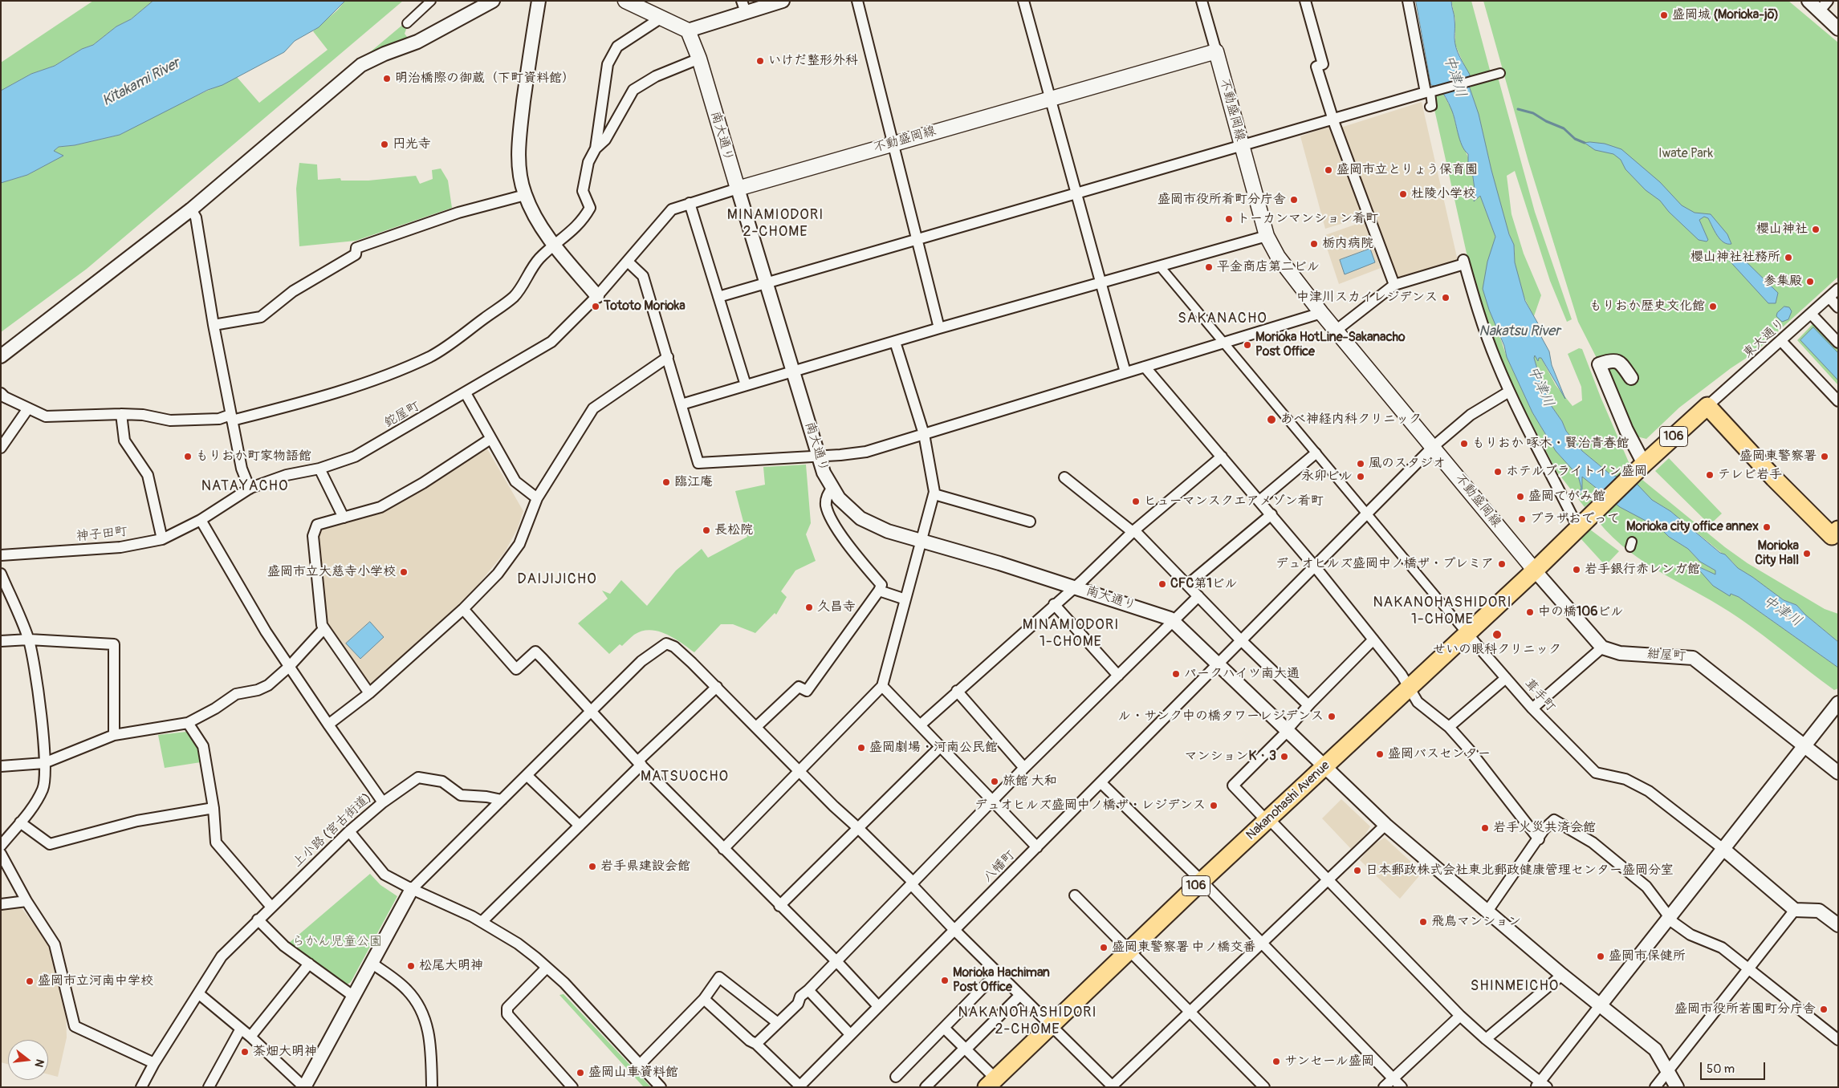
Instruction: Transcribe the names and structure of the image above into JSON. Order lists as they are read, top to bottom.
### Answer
{
  "streets": {
    "highway": ["106", "Nakanohashi Avenue"],
    "main road": ["不動盛岡線", "南大通り"],
    "street": [
      "東大通り",
      "鉈屋町",
      "神子田町",
      "紺屋町",
      "葺手町",
      "上小路 (宮古街道)",
      "八幡町"
    ]
  },
  "crossings": [
    ["不動盛岡線", "南大通り"],
    ["不動盛岡線", "鉈屋町"],
    ["不動盛岡線", "Nakanohashi Avenue"],
    ["不動盛岡線", "八幡町"],
    ["南大通り", "鉈屋町"],
    ["南大通り", "Nakanohashi Avenue"],
    ["南大通り", "八幡町"],
    ["東大通り", "106"],
    ["鉈屋町", "神子田町"],
    ["鉈屋町", "上小路 (宮古街道)"],
    ["106", "Nakanohashi Avenue"],
    ["神子田町", "上小路 (宮古街道)"],
    ["葺手町", "Nakanohashi Avenue"]
  ],
  "districts": [
    "MINAMIODORI 2-CHOME",
    "SAKANACHO",
    "NATAYACHO",
    "DAIJIJICHO",
    "NAKANOHASHIDORI 1-CHOME",
    "MINAMIODORI 1-CHOME",
    "MATSUOCHO",
    "SHINMEICHO",
    "NAKANOHASHIDORI 2-CHOME"
  ],
  "water": ["中津川", "Kitakami River", "Nakatsu River"],
  "parks": ["Iwate Park", "らかん児童公園"],
  "places": [
    "盛岡城 (Morioka-jō)",
    "いけだ整形外科",
    "明治橋際の御蔵（下町資料館）",
    "円光寺",
    "盛岡市立とりょう保育園",
    "杜陵小学校",
    "盛岡市役所肴町分庁舎",
    "トーカンマンション肴町",
    "櫻山神社",
    "栃内病院",
    "櫻山神社社務所",
    "平金商店第二ビル",
    "参集殿",
    "中津川スカイレジデンス",
    "Tototo Morioka",
    "もりおか歴史文化館",
    "Morioka HotLine-Sakanacho Post Office",
    "あべ神経内科クリニック",
    "もりおか 啄木・賢治青春館",
    "もりおか町家物語館",
    "盛岡東警察署",
    "風のスタジオ",
    "ホテルブライトイン盛岡",
    "テレビ岩手",
    "永卯ビル",
    "臨江庵",
    "盛岡てがみ館",
    "ヒューマンスクエアメゾン肴町",
    "プラザおでって",
    "Morioka city office annex",
    "長松院",
    "Morioka City Hall",
    "デュオヒルズ盛岡中ノ橋ザ・プレミア",
    "岩手銀行赤レンガ館",
    "盛岡市立大慈寺小学校",
    "CFC第1ビル",
    "久昌寺",
    "中の橋106ビル",
    "せいの眼科クリニック",
    "パークハイツ南大通",
    "ル・サンク中の橋タワーレジデンス",
    "盛岡劇場・河南公民館",
    "盛岡バスセンター",
    "マンションK・3",
    "旅館 大和",
    "デュオヒルズ盛岡中ノ橋ザ・レジデンス",
    "岩手火災共済会館",
    "岩手県建設会館",
    "日本郵政株式会社東北郵政健康管理センター盛岡分室",
    "飛鳥マンション",
    "盛岡東警察署 中ノ橋交番",
    "盛岡市保健所",
    "松尾大明神",
    "Morioka Hachiman Post Office",
    "盛岡市立河南中学校",
    "盛岡市役所若園町分庁舎",
    "茶畑大明神",
    "サンセール盛岡",
    "盛岡山車資料館"
  ],
  "scale_bar": "50 m",
  "north": "right"
}
